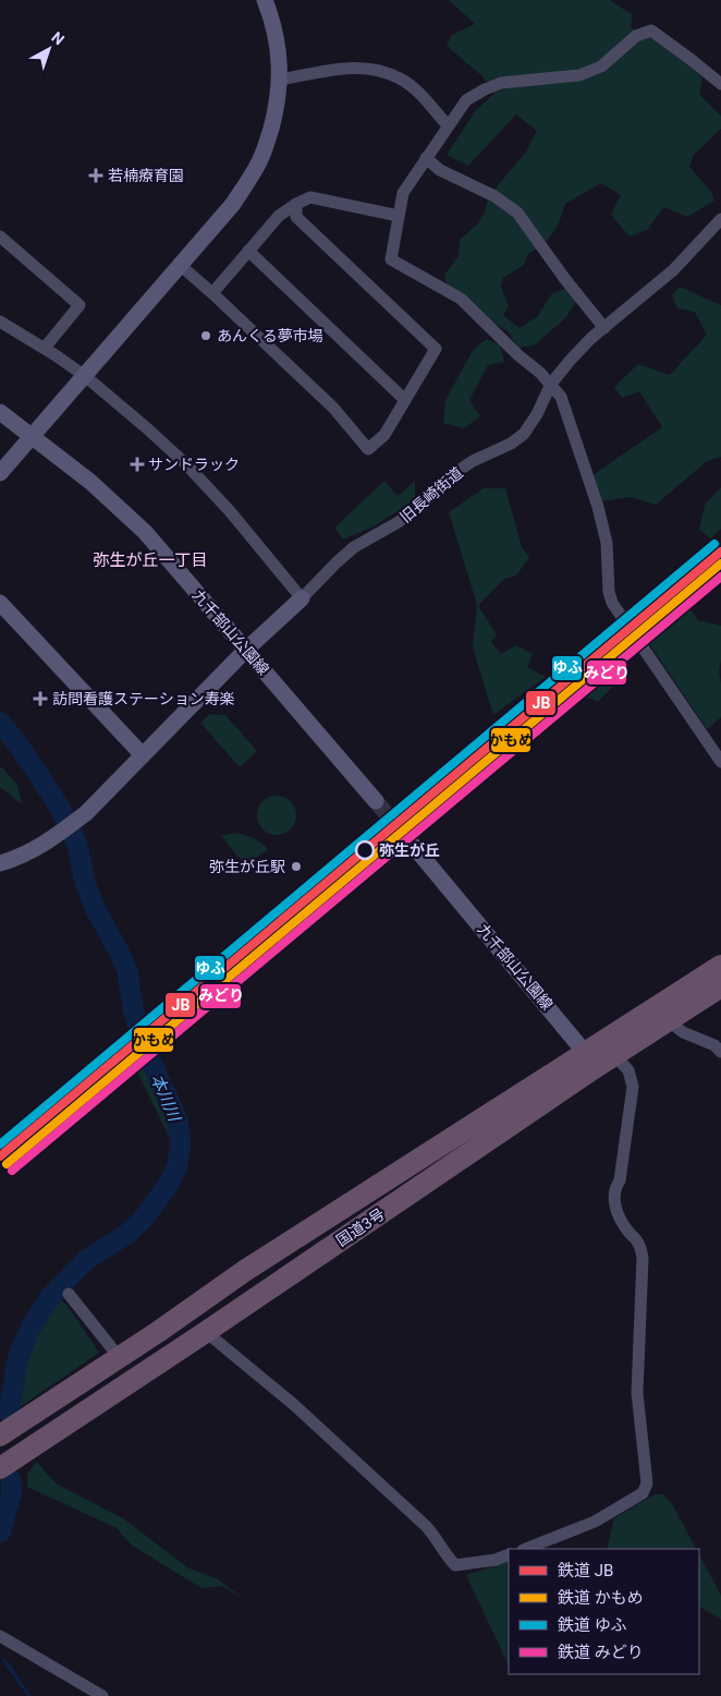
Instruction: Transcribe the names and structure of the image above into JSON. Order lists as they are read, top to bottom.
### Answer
{
  "streets": {
    "highway": ["国道3号"],
    "street": ["旧長崎街道", "九千部山公園線"]
  },
  "crossings": [
    ["旧長崎街道", "九千部山公園線"],
    ["九千部山公園線", "国道3号"]
  ],
  "districts": ["弥生が丘一丁目"],
  "water": ["本川川"],
  "places": {
    "health": ["若楠療育園", "サンドラック", "訪問看護ステーション寿楽"],
    "other": ["あんくる夢市場", "弥生が丘", "弥生が丘駅"]
  },
  "lines": [
    "rail line ゆふ",
    "rail line JB",
    "rail line かもめ",
    "rail line みどり"
  ],
  "legend": [
    "鉄道 JB",
    "鉄道 かもめ",
    "鉄道 ゆふ",
    "鉄道 みどり"
  ],
  "north": "top right"
}
